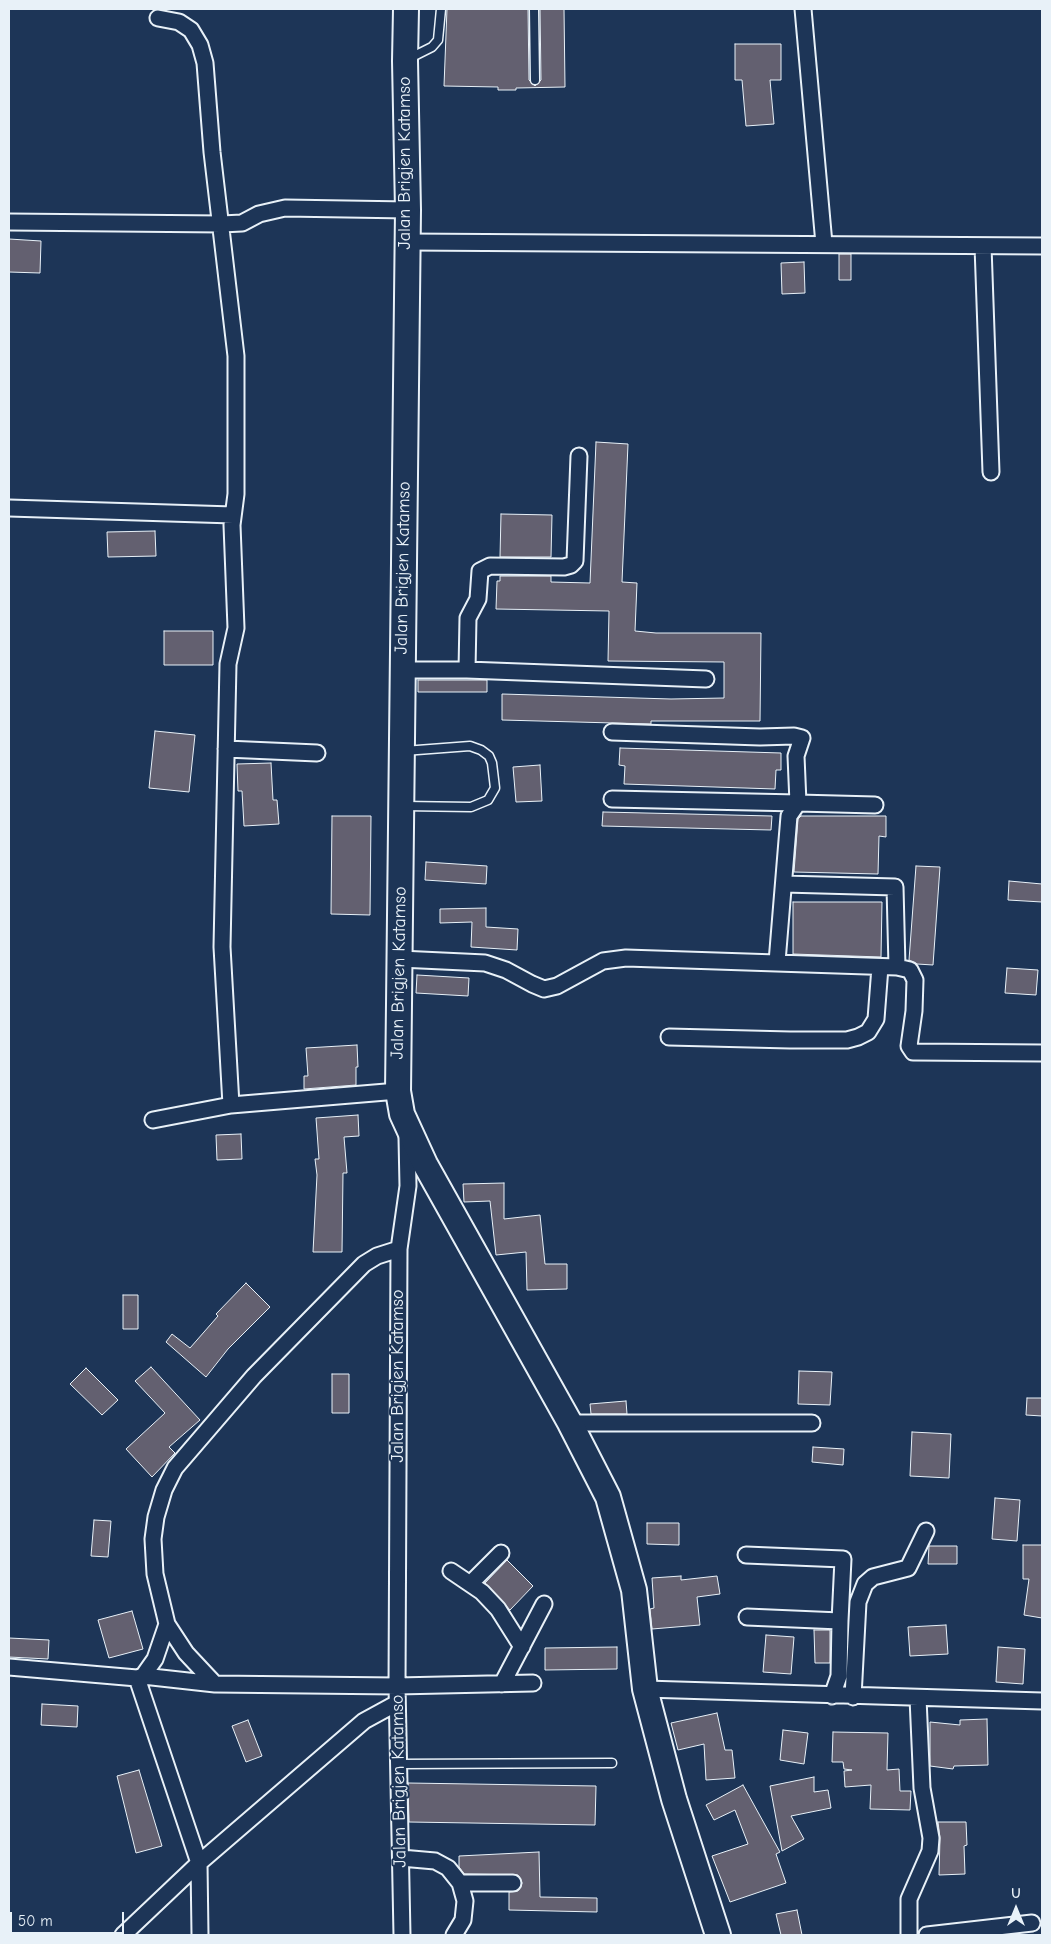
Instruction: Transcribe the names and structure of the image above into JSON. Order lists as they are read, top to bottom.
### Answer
{
  "streets": {
    "main road": ["Jalan Brigjen Katamso"]
  },
  "scale_bar": "50 m",
  "north": "top"
}
